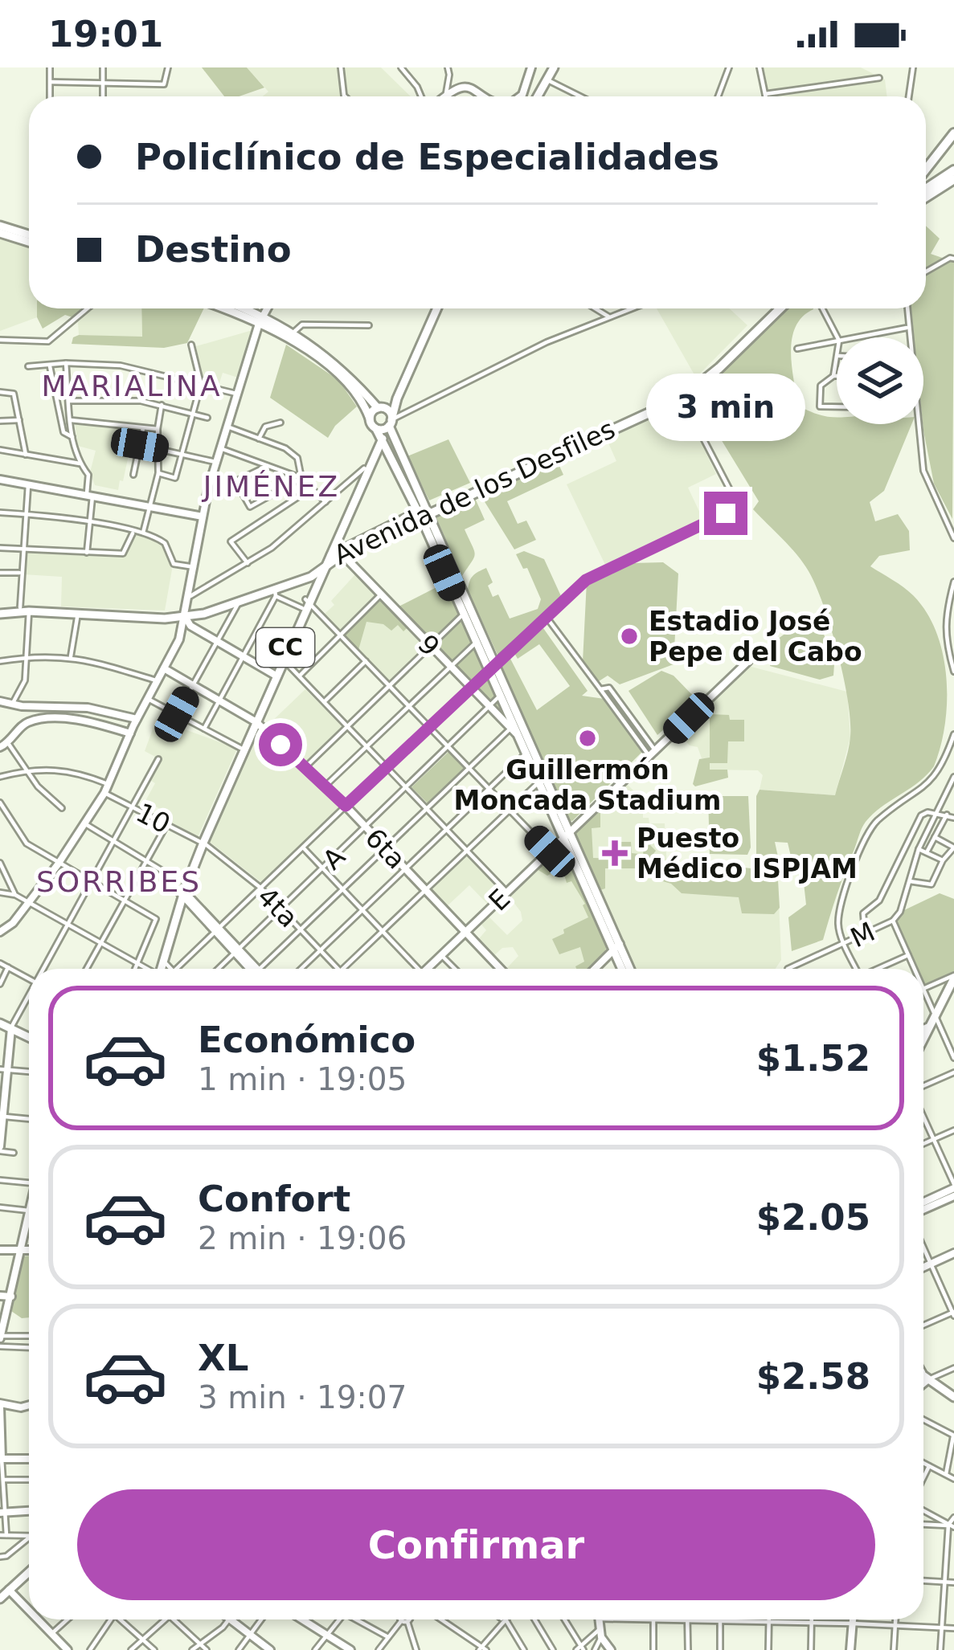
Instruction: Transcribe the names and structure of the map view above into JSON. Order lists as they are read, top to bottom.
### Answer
{
  "streets": {
    "highway": ["Avenida de los Desfiles"],
    "main road": ["CC"],
    "street": [
      "9",
      "10",
      "6ta",
      "A",
      "E",
      "4ta",
      "M"
    ]
  },
  "crossings": [
    ["Avenida de los Desfiles", "9"],
    ["Avenida de los Desfiles", "CC"],
    ["9", "A"],
    ["CC", "10"],
    ["CC", "6ta"],
    ["CC", "4ta"],
    ["10", "4ta"],
    ["6ta", "A"],
    ["6ta", "E"],
    ["A", "4ta"]
  ],
  "districts": ["MARIALINA", "JIMÉNEZ", "SORRIBES"],
  "places": {
    "other": ["Estadio José Pepe del Cabo", "Guillermón Moncada Stadium"],
    "health": ["Puesto Médico ISPJAM"]
  },
  "page": {
    "status": "19:01",
    "banner": ["Policlínico de Especialidades", "Destino"],
    "bubble": "3 min",
    "list": [
      {
        "name": "Económico",
        "note": "1 min · 19:05",
        "value": "$1.52"
      },
      {
        "name": "Confort",
        "note": "2 min · 19:06",
        "value": "$2.05"
      },
      {
        "name": "XL",
        "note": "3 min · 19:07",
        "value": "$2.58"
      }
    ],
    "buttons": "Confirmar"
  }
}
